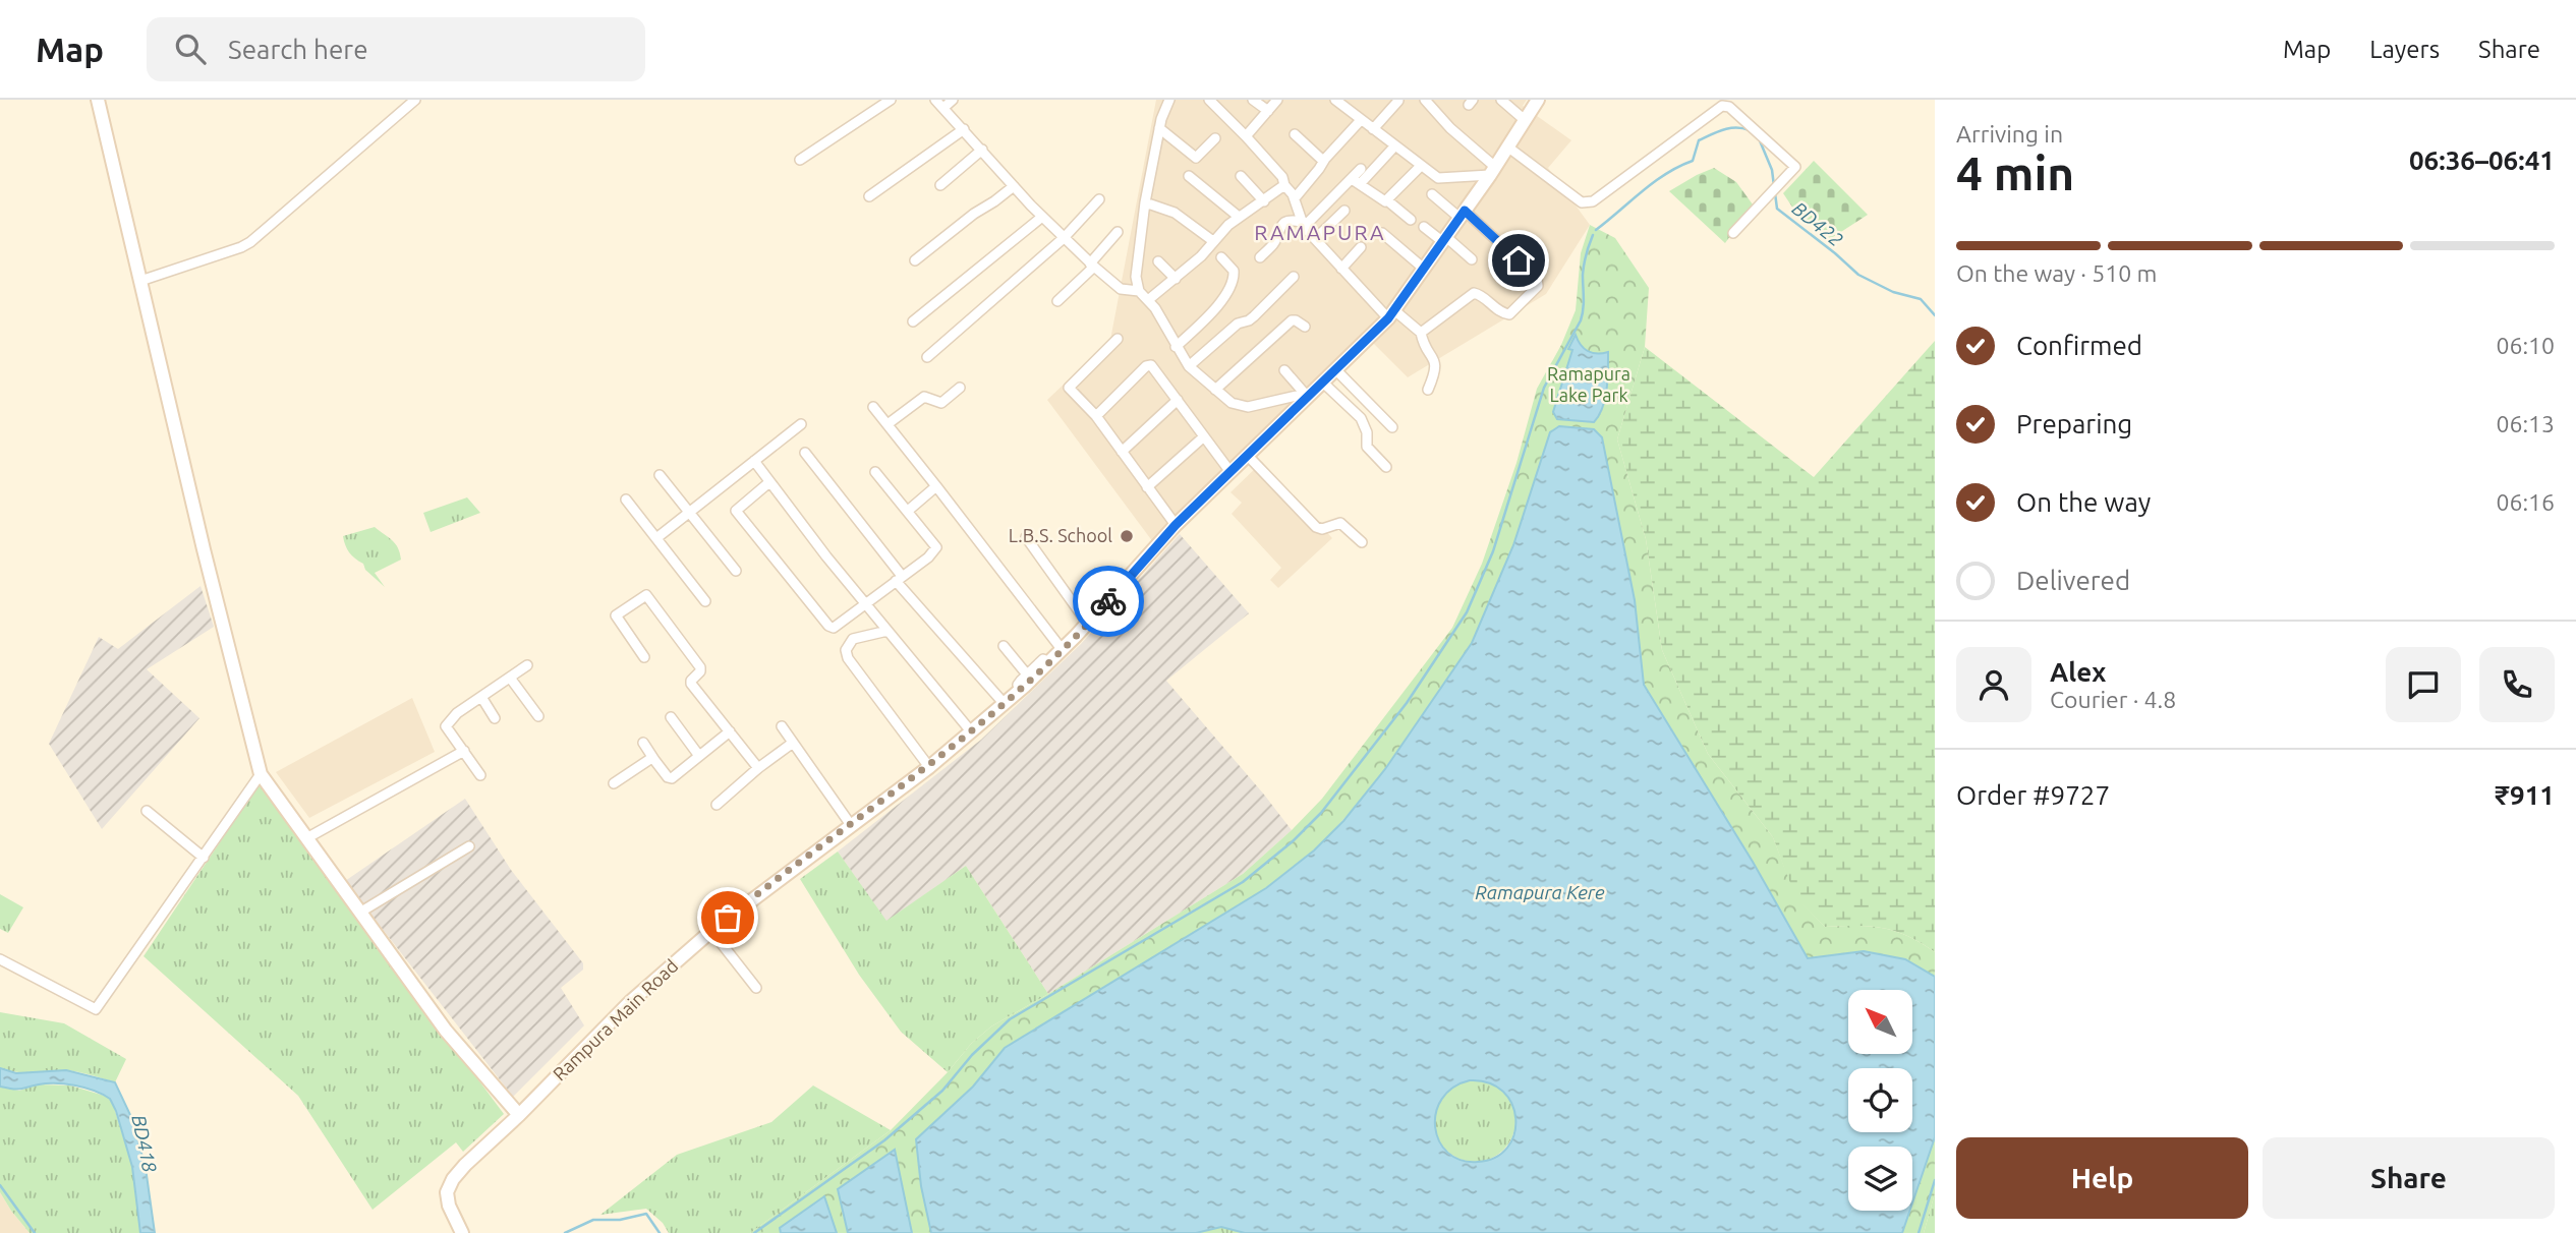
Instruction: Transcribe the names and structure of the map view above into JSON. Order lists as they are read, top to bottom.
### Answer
{
  "streets": {
    "main road": ["Rampura Main Road"]
  },
  "districts": ["RAMAPURA"],
  "water": ["BD422", "Ramapura Kere", "BD418"],
  "parks": ["Ramapura Lake Park"],
  "places": ["L.B.S. School"],
  "north": "top left",
  "page": {
    "header": "Map",
    "search": "Search here",
    "nav": ["Map", "Layers", "Share"],
    "heading": ["4 min", "Arriving in", "06:36–06:41"],
    "panel": [
      "Alex",
      "Courier · 4.8",
      "Order #9727",
      "₹911"
    ],
    "bar": "On the way · 510 m",
    "list": [
      ["Confirmed", "06:10"],
      ["Preparing", "06:13"],
      ["On the way", "06:16"],
      "Delivered"
    ],
    "buttons": ["Help", "Share"]
  }
}
